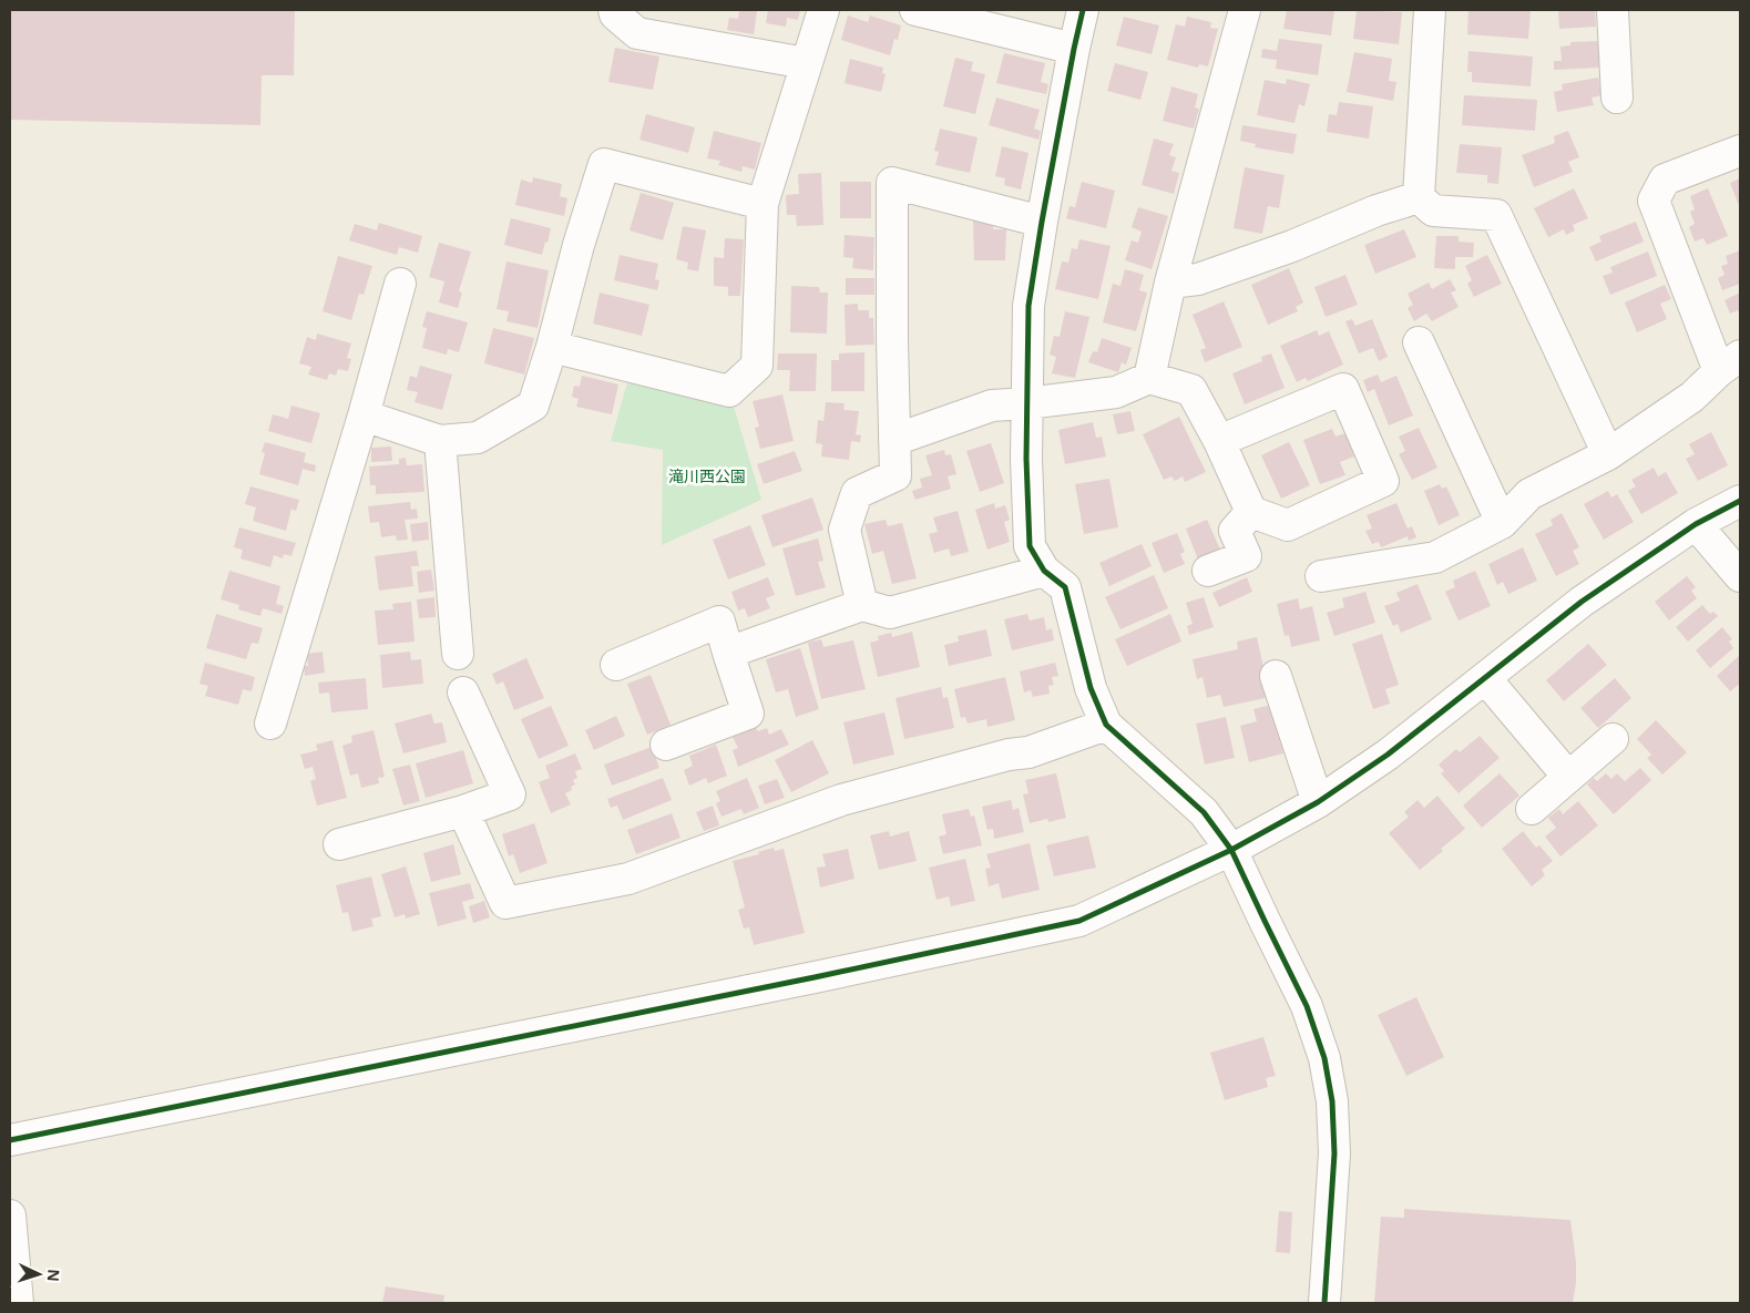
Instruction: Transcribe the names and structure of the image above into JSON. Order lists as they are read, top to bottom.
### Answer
{
  "parks": ["滝川西公園"],
  "north": "right"
}
